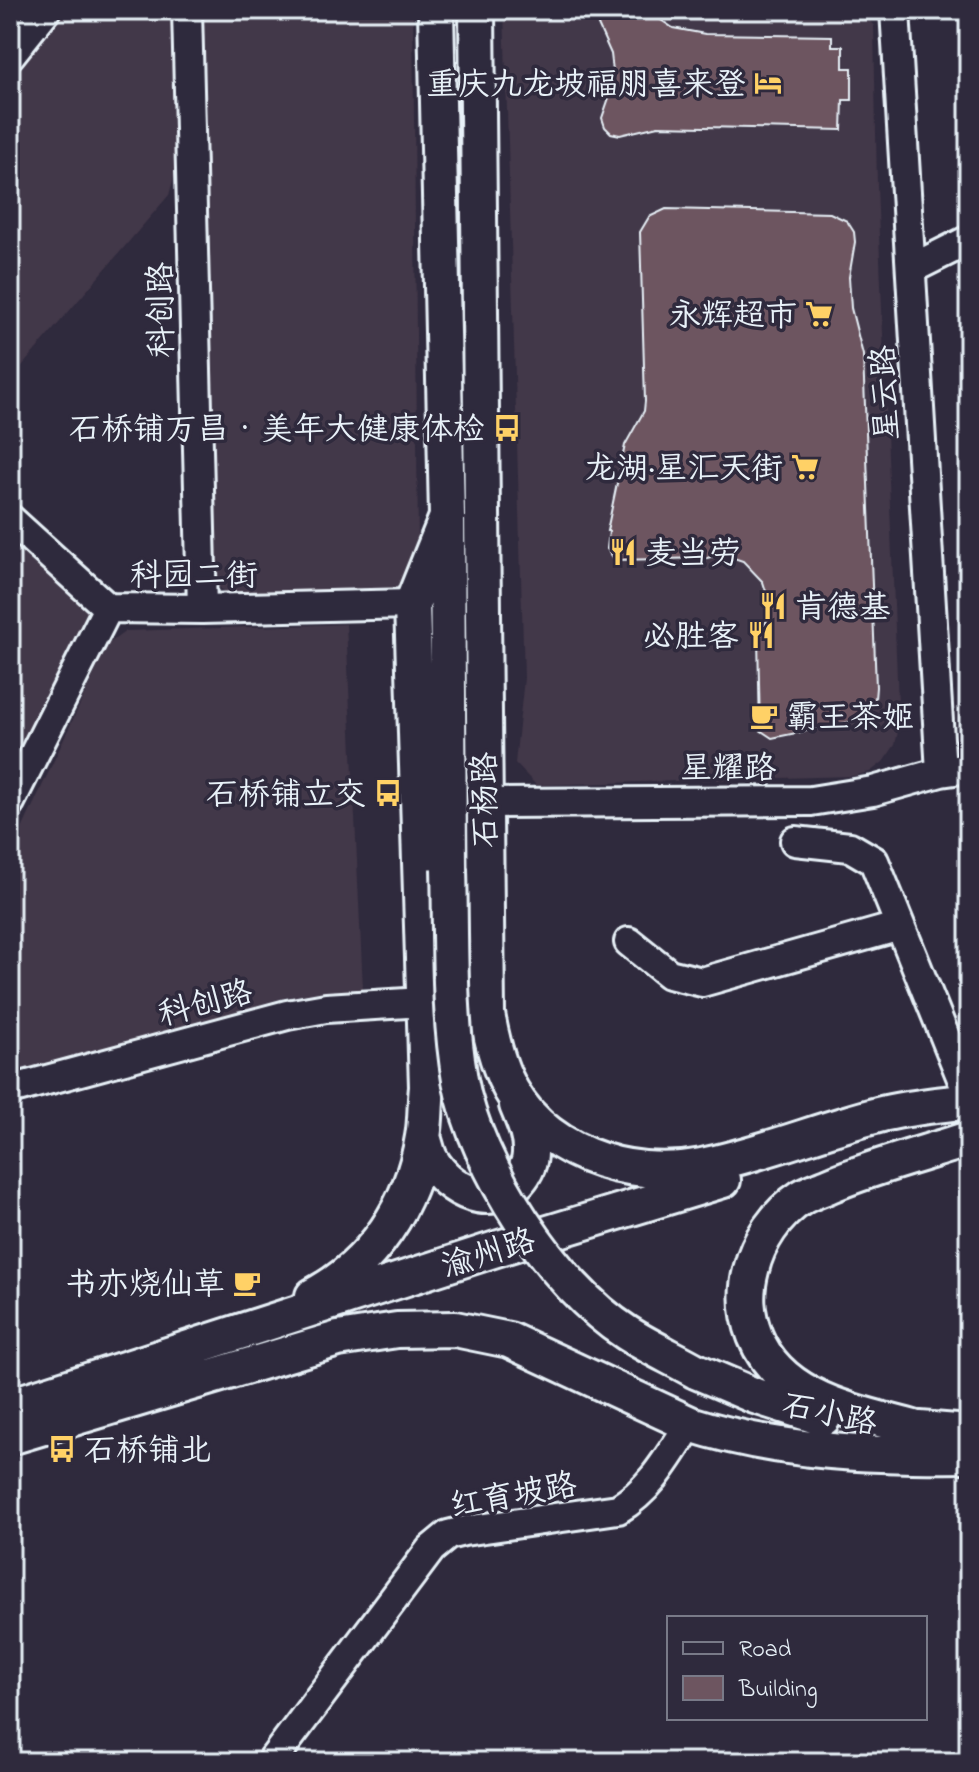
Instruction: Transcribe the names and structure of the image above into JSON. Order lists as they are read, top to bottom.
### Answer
{
  "streets": {
    "main road": ["石杨路", "渝州路", "石小路"],
    "street": [
      "科创路",
      "星云路",
      "科园二街",
      "星耀路",
      "红育坡路"
    ]
  },
  "crossings": [
    ["科创路", "科园二街"],
    ["星云路", "星耀路"],
    ["星耀路", "石杨路"],
    ["石杨路", "渝州路"],
    ["石杨路", "石小路"],
    ["渝州路", "红育坡路"]
  ],
  "places": {
    "hotel": ["重庆九龙坡福朋喜来登"],
    "supermarket": ["永辉超市", "龙湖·星汇天街"],
    "bus stop": ["石桥铺万昌‧美年大健康体检", "石桥铺立交", "石桥铺北"],
    "restaurant": ["麦当劳", "肯德基", "必胜客"],
    "cafe": ["霸王茶姬", "书亦烧仙草"]
  },
  "legend": ["Road", "Building"]
}
